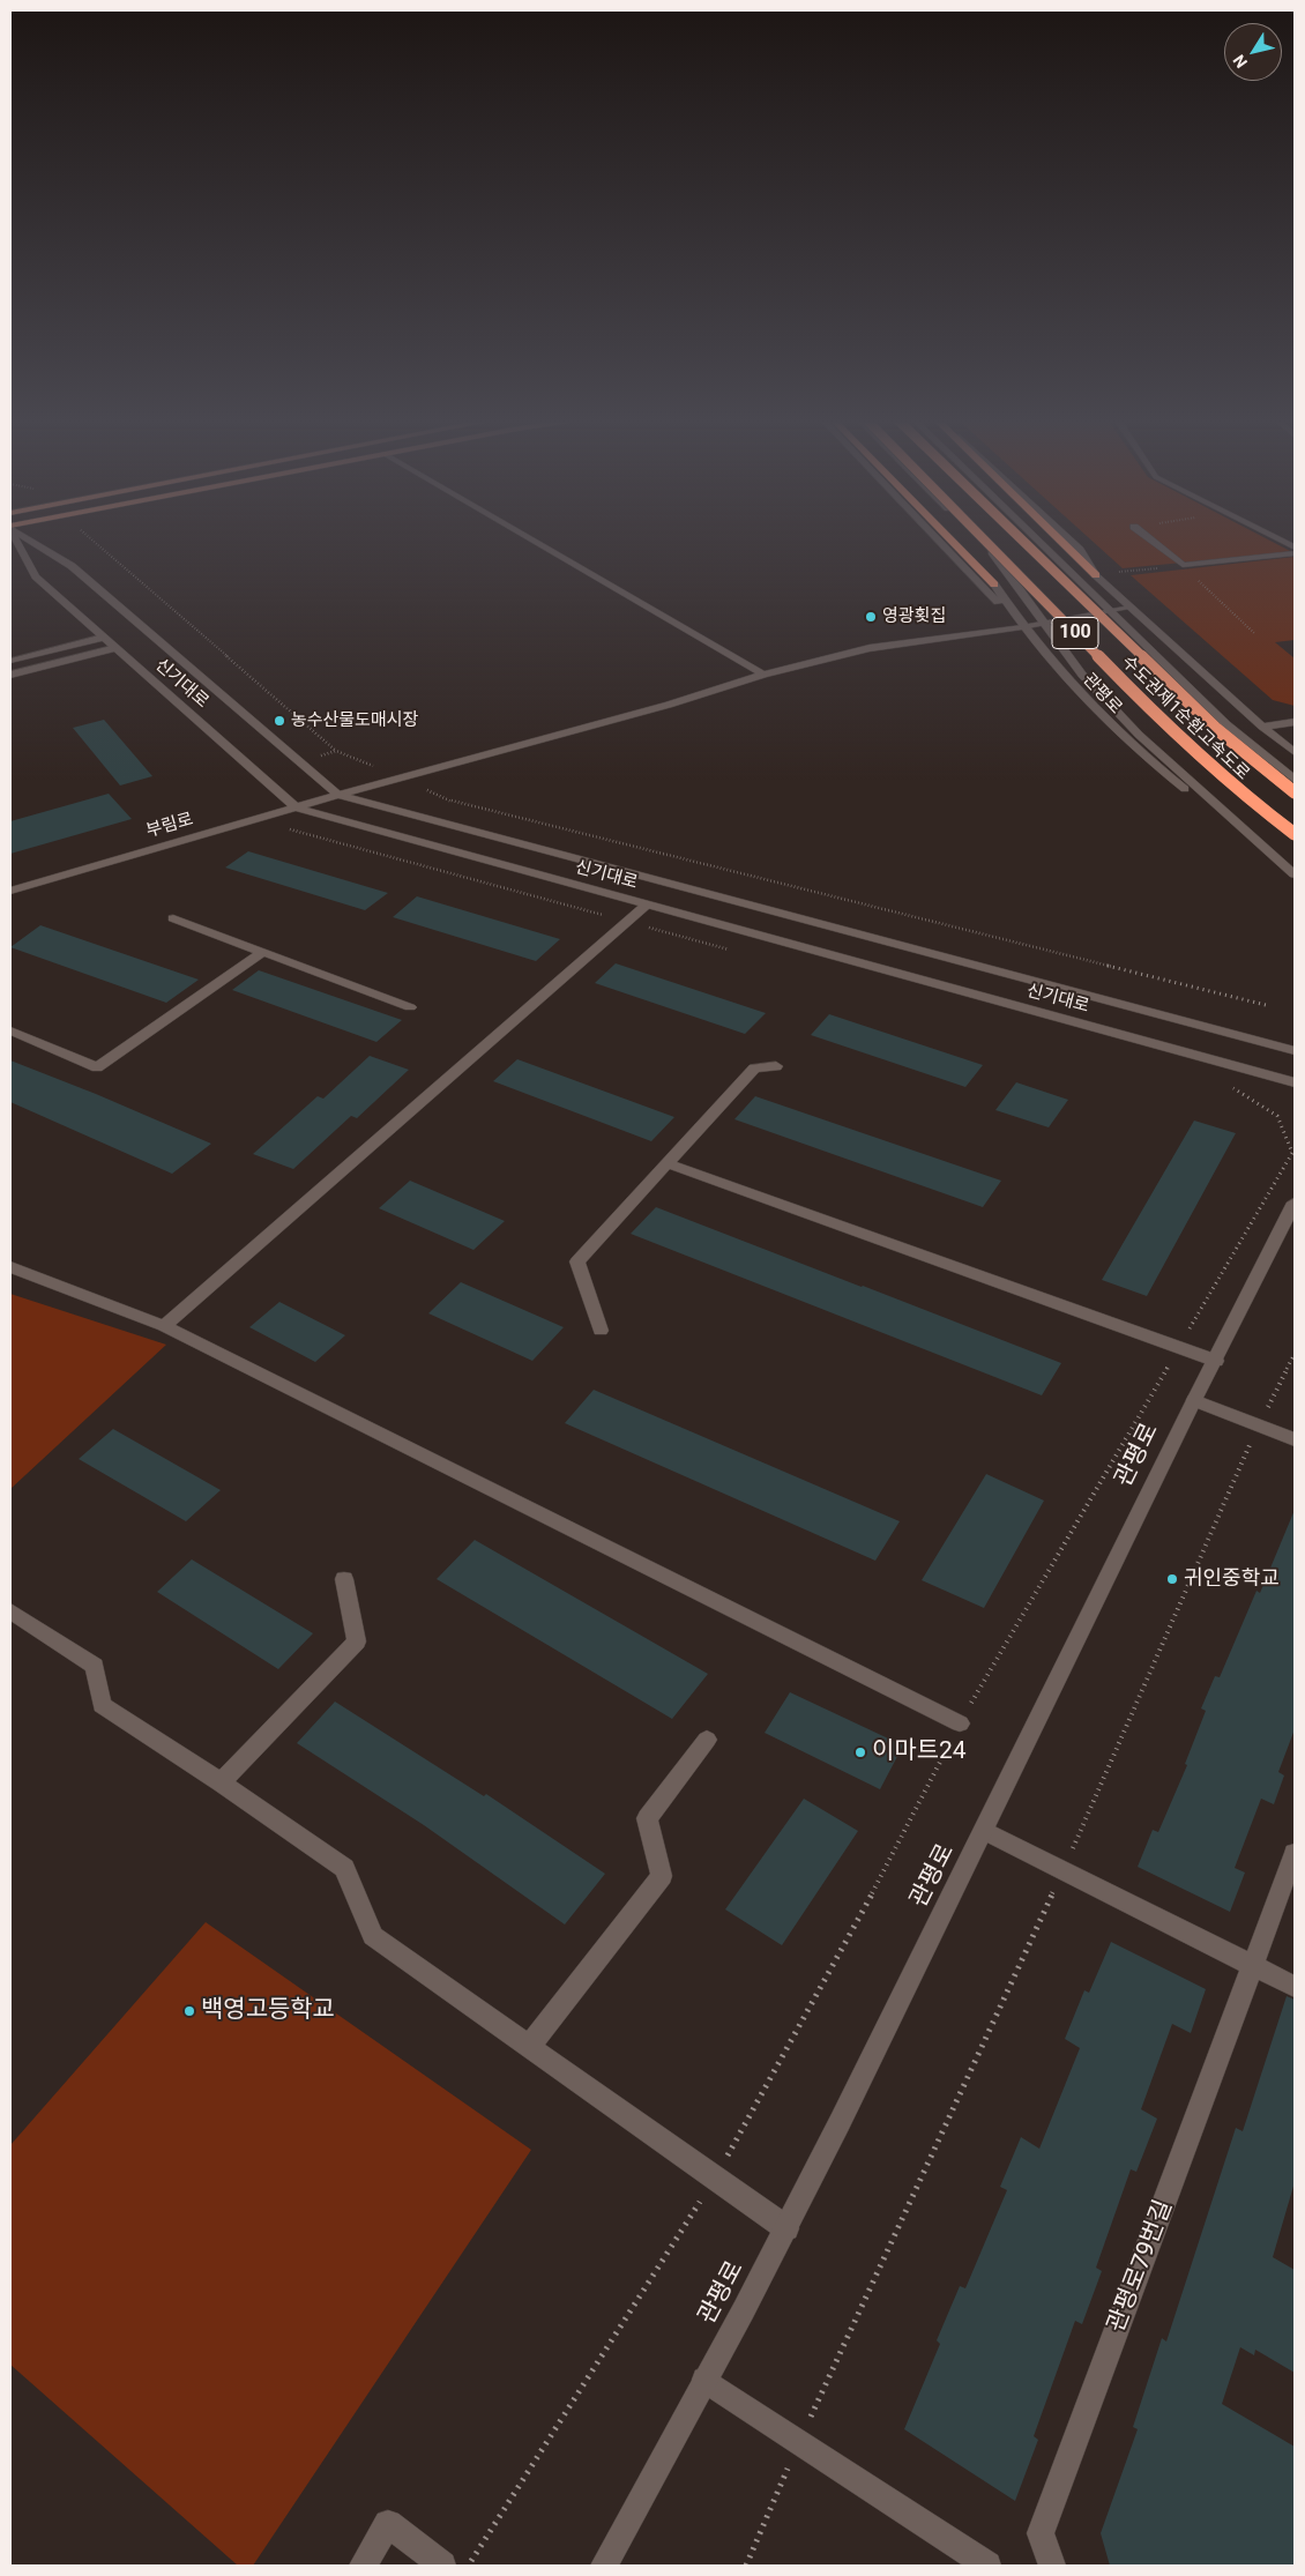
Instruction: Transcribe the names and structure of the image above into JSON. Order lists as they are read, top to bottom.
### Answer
{
  "streets": {
    "highway": ["100", "수도권제1순환고속도로"],
    "street": [
      "신기대로",
      "관평로",
      "부림로",
      "관평로79번길"
    ]
  },
  "crossings": [
    ["신기대로", "부림로"],
    ["관평로", "부림로"]
  ],
  "places": [
    "영광횟집",
    "농수산물도매시장",
    "귀인중학교",
    "이마트24",
    "백영고등학교"
  ],
  "north": "bottom left"
}
